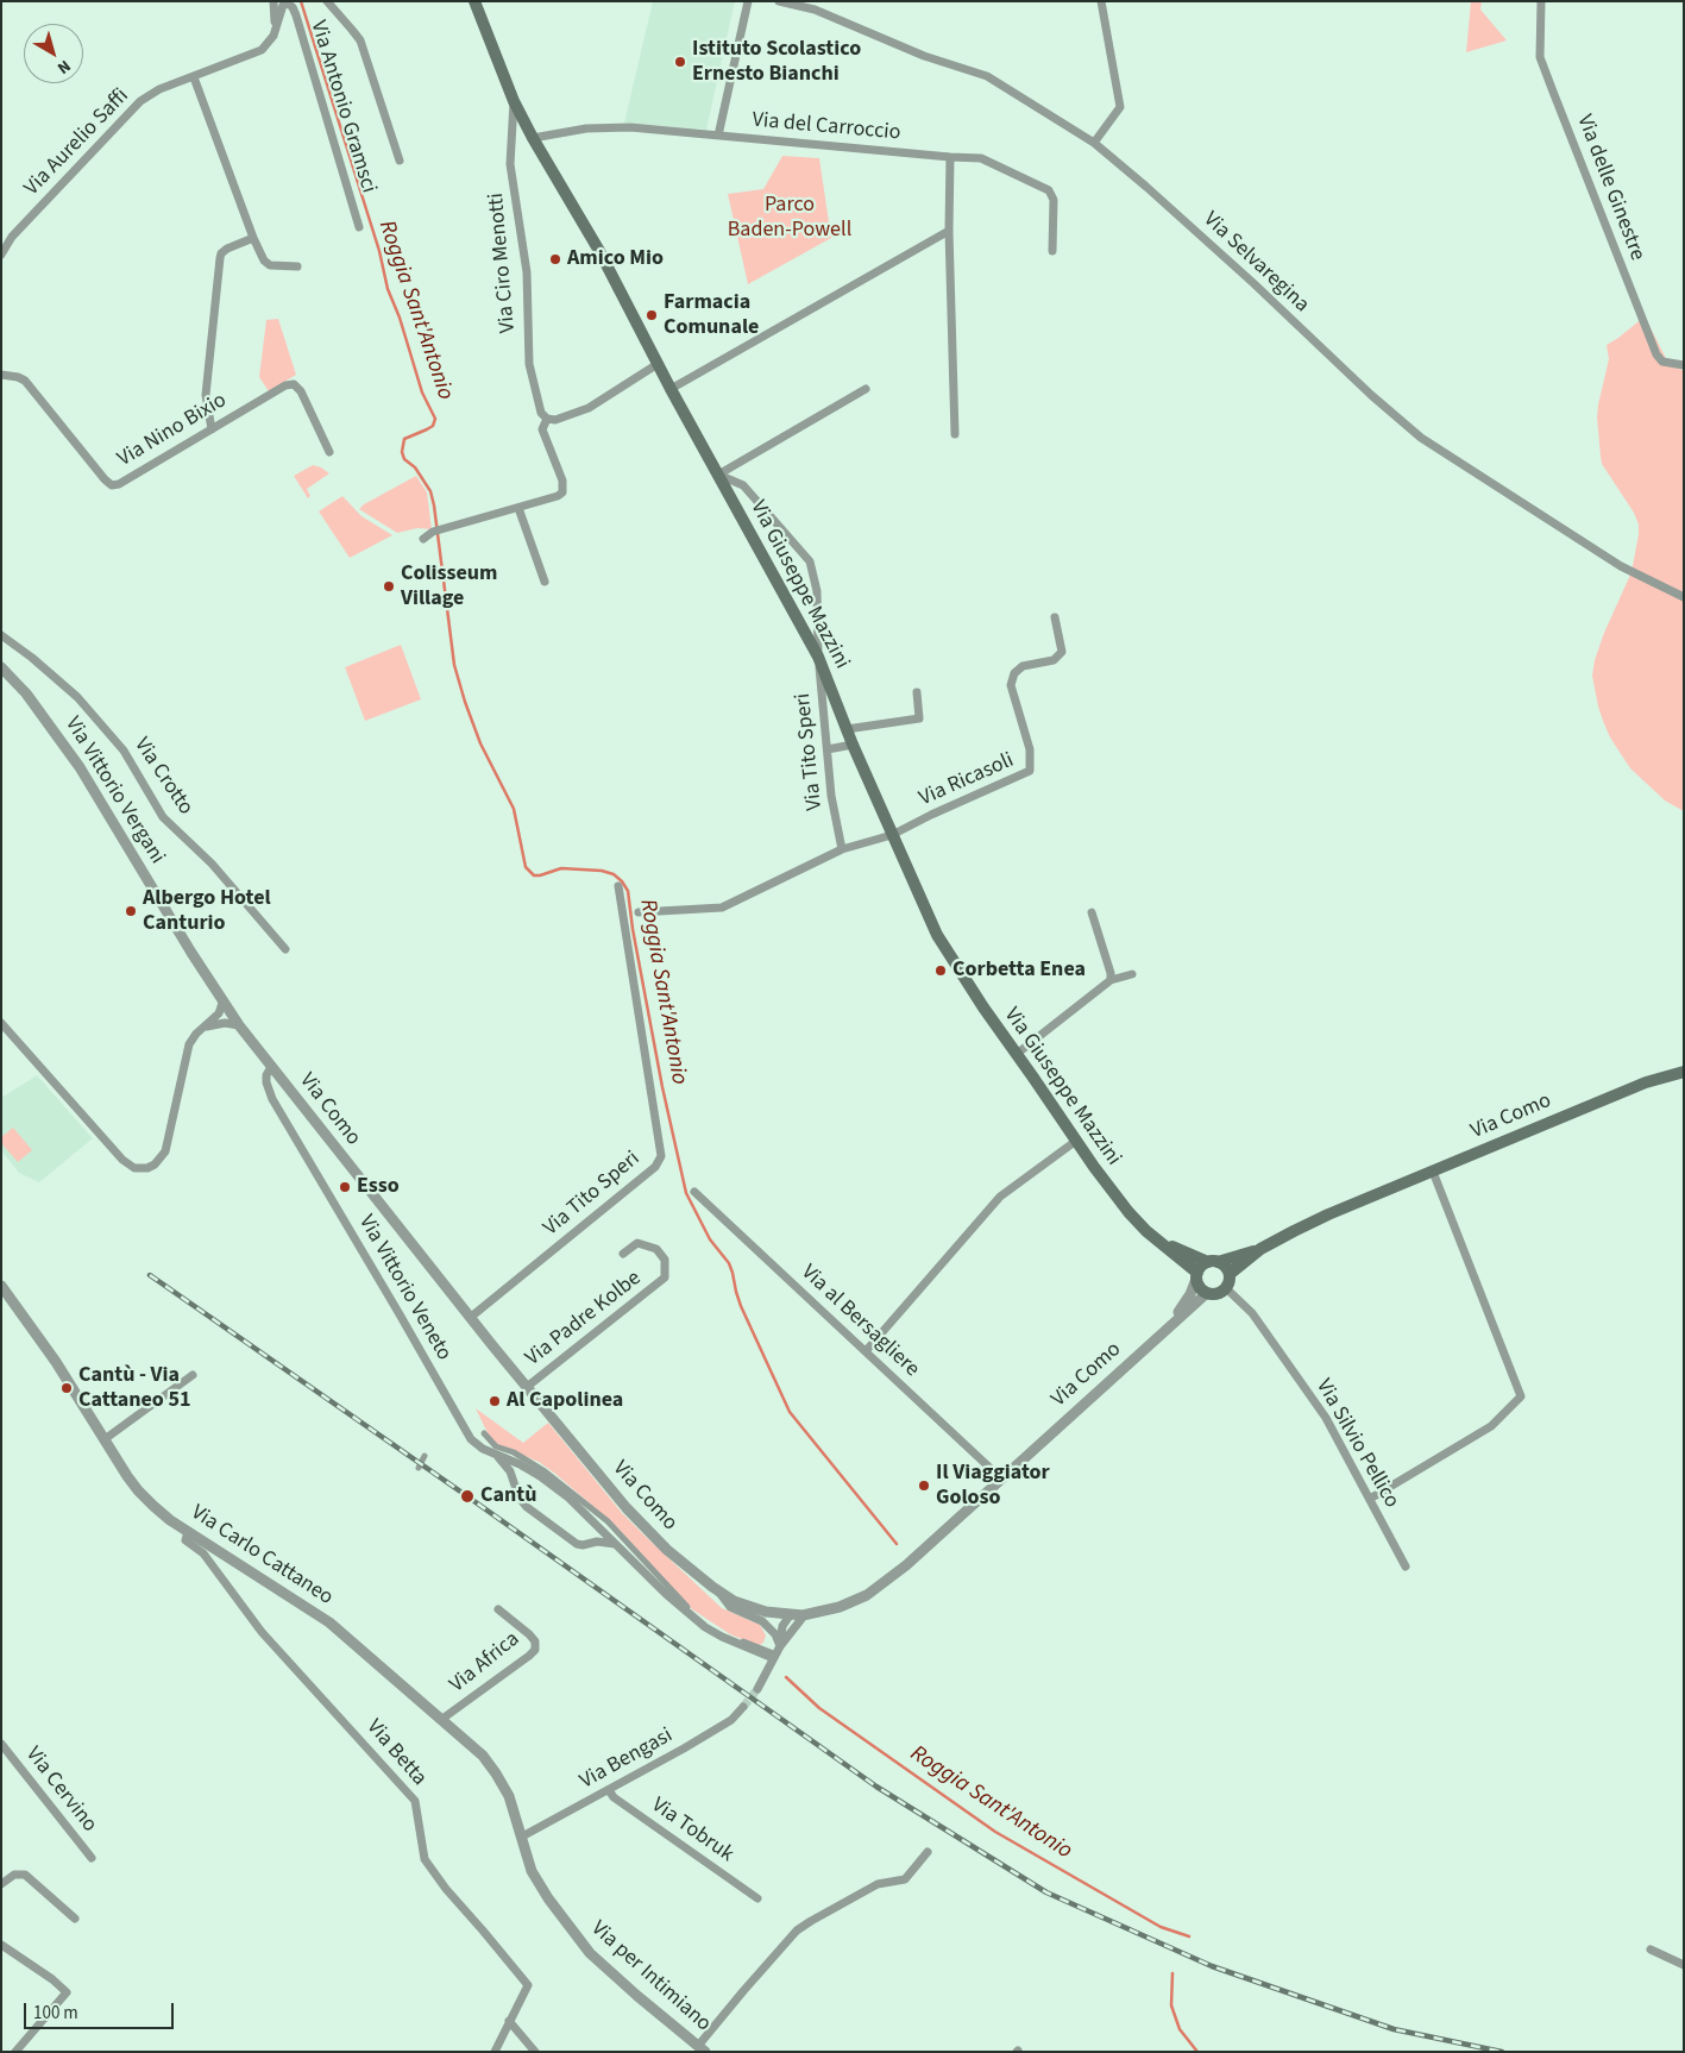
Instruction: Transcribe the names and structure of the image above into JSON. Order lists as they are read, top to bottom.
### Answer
{
  "streets": {
    "main road": ["Via Giuseppe Mazzini", "Via Como"],
    "street": [
      "Via Antonio Gramsci",
      "Via del Carroccio",
      "Via Aurelio Saffi",
      "Via delle Ginestre",
      "Via Ciro Menotti",
      "Via Selvaregina",
      "Via Nino Bixio",
      "Via Tito Speri",
      "Via Crotto",
      "Via Ricasoli",
      "Via Vittorio Vergani",
      "Via Vittorio Veneto",
      "Via Padre Kolbe",
      "Via al Bersagliere",
      "Via Silvio Pellico",
      "Via Carlo Cattaneo",
      "Via Africa",
      "Via Betta",
      "Via Bengasi",
      "Via Cervino",
      "Via Tobruk",
      "Via per Intimiano"
    ]
  },
  "crossings": [
    ["Via Antonio Gramsci", "Via Aurelio Saffi"],
    ["Via del Carroccio", "Via Giuseppe Mazzini"],
    ["Via Ciro Menotti", "Via Giuseppe Mazzini"],
    ["Via Giuseppe Mazzini", "Via Tito Speri"],
    ["Via Giuseppe Mazzini", "Via Ricasoli"],
    ["Via Giuseppe Mazzini", "Via Como"],
    ["Via Giuseppe Mazzini", "Via Silvio Pellico"],
    ["Via Tito Speri", "Via Ricasoli"],
    ["Via Tito Speri", "Via Como"],
    ["Via Vittorio Vergani", "Via Como"],
    ["Via Como", "Via Vittorio Veneto"],
    ["Via Como", "Via Padre Kolbe"],
    ["Via Como", "Via al Bersagliere"],
    ["Via Como", "Via Silvio Pellico"],
    ["Via Carlo Cattaneo", "Via Africa"],
    ["Via Carlo Cattaneo", "Via Betta"],
    ["Via Carlo Cattaneo", "Via Bengasi"],
    ["Via Carlo Cattaneo", "Via per Intimiano"],
    ["Via Bengasi", "Via Tobruk"],
    ["Via Bengasi", "Via per Intimiano"]
  ],
  "water": ["Roggia Sant'Antonio"],
  "parks": ["Parco Baden-Powell"],
  "places": [
    "Istituto Scolastico Ernesto Bianchi",
    "Amico Mio",
    "Farmacia Comunale",
    "Colisseum Village",
    "Albergo Hotel Canturio",
    "Corbetta Enea",
    "Esso",
    "Cantù - Via Cattaneo 51",
    "Al Capolinea",
    "Il Viaggiator Goloso",
    "Cantù"
  ],
  "scale_bar": "100 m",
  "north": "bottom right"
}
